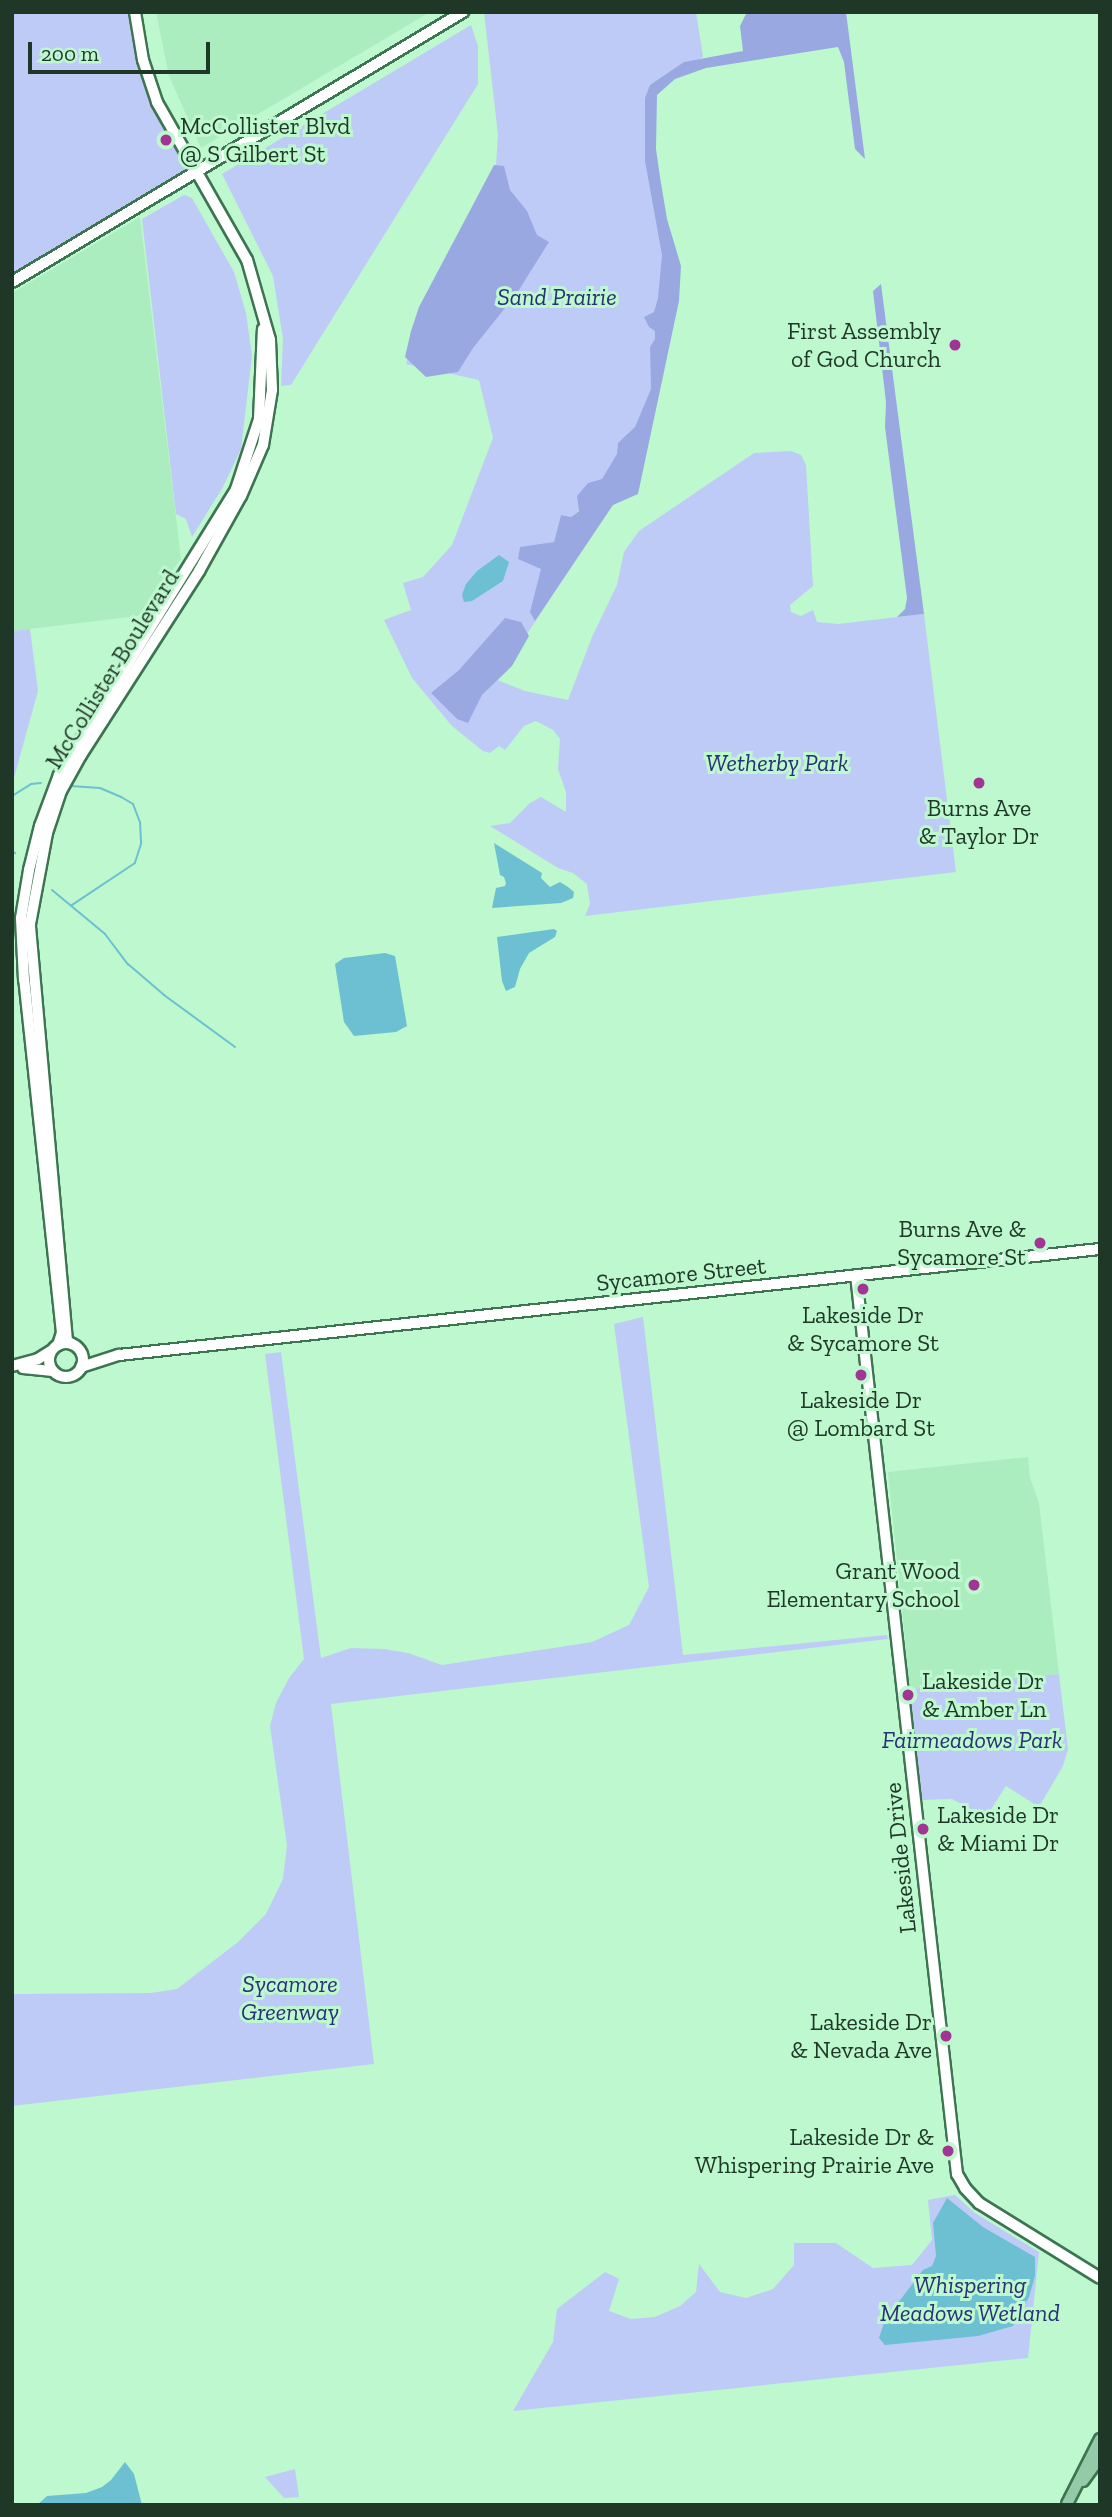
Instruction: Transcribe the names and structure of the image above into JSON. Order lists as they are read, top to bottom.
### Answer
{
  "streets": {
    "street": ["McCollister Boulevard", "Sycamore Street", "Lakeside Drive"]
  },
  "crossings": [
    ["Sycamore Street", "Lakeside Drive"]
  ],
  "parks": [
    "Sand Prairie",
    "Wetherby Park",
    "Fairmeadows Park",
    "Sycamore Greenway",
    "Whispering Meadows Wetland"
  ],
  "places": [
    "McCollister Blvd @ S Gilbert St",
    "First Assembly of God Church",
    "Burns Ave & Taylor Dr",
    "Burns Ave & Sycamore St",
    "Lakeside Dr & Sycamore St",
    "Lakeside Dr @ Lombard St",
    "Grant Wood Elementary School",
    "Lakeside Dr & Amber Ln",
    "Lakeside Dr & Miami Dr",
    "Lakeside Dr & Nevada Ave",
    "Lakeside Dr & Whispering Prairie Ave"
  ],
  "scale_bar": "200 m"
}
